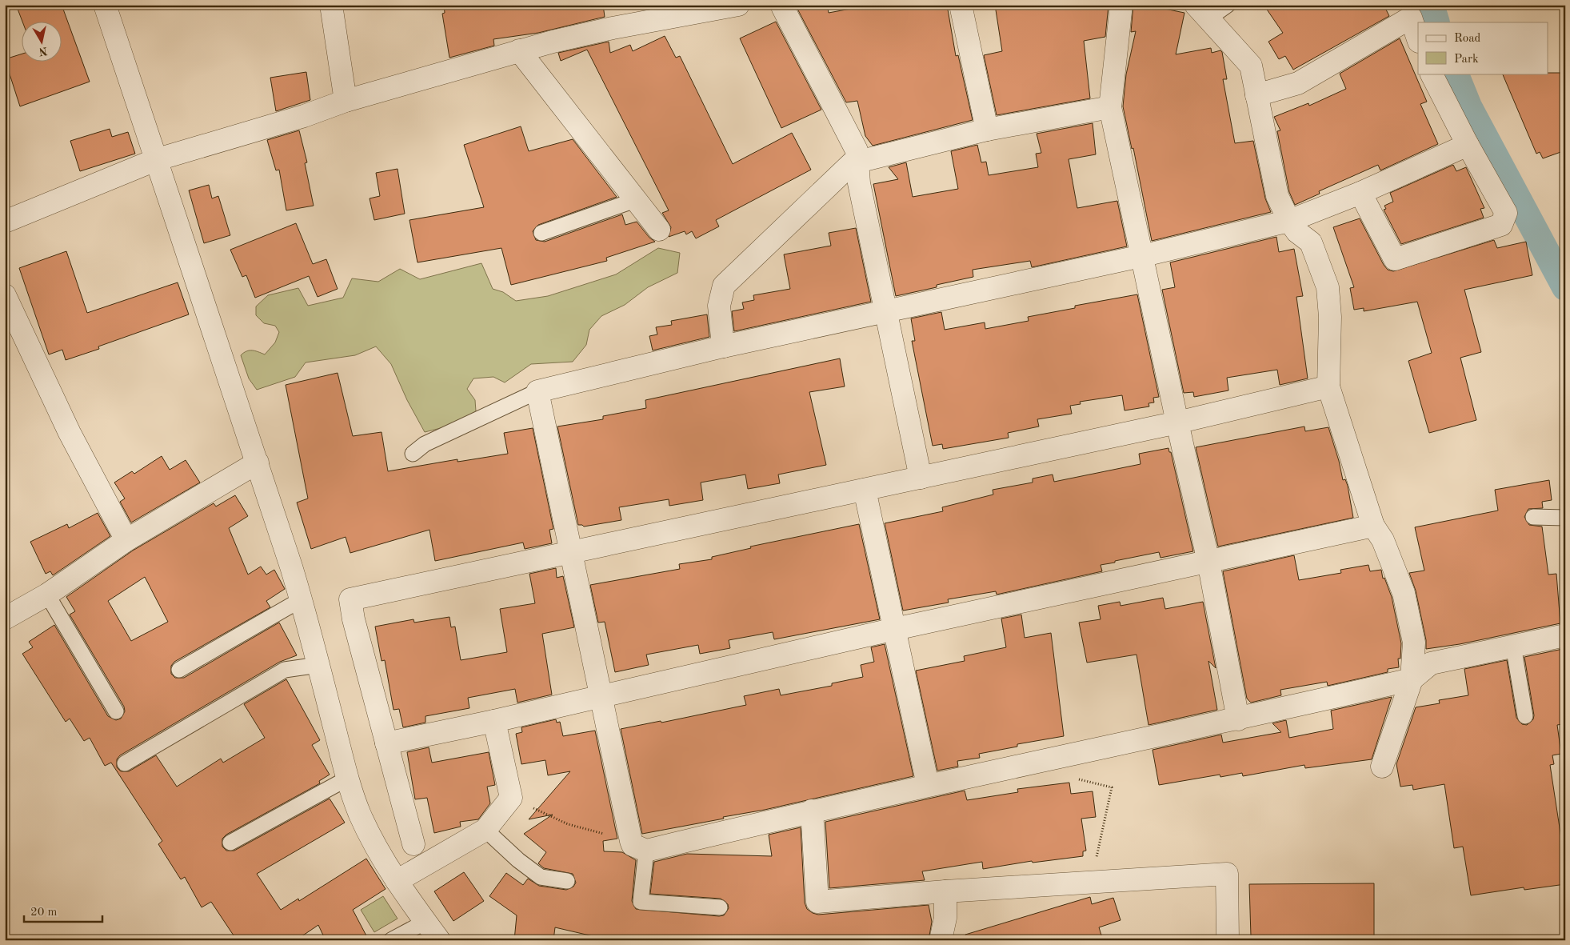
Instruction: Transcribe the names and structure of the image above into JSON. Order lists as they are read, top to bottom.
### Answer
{
  "legend": ["Road", "Park"],
  "scale_bar": "20 m",
  "north": "bottom"
}
